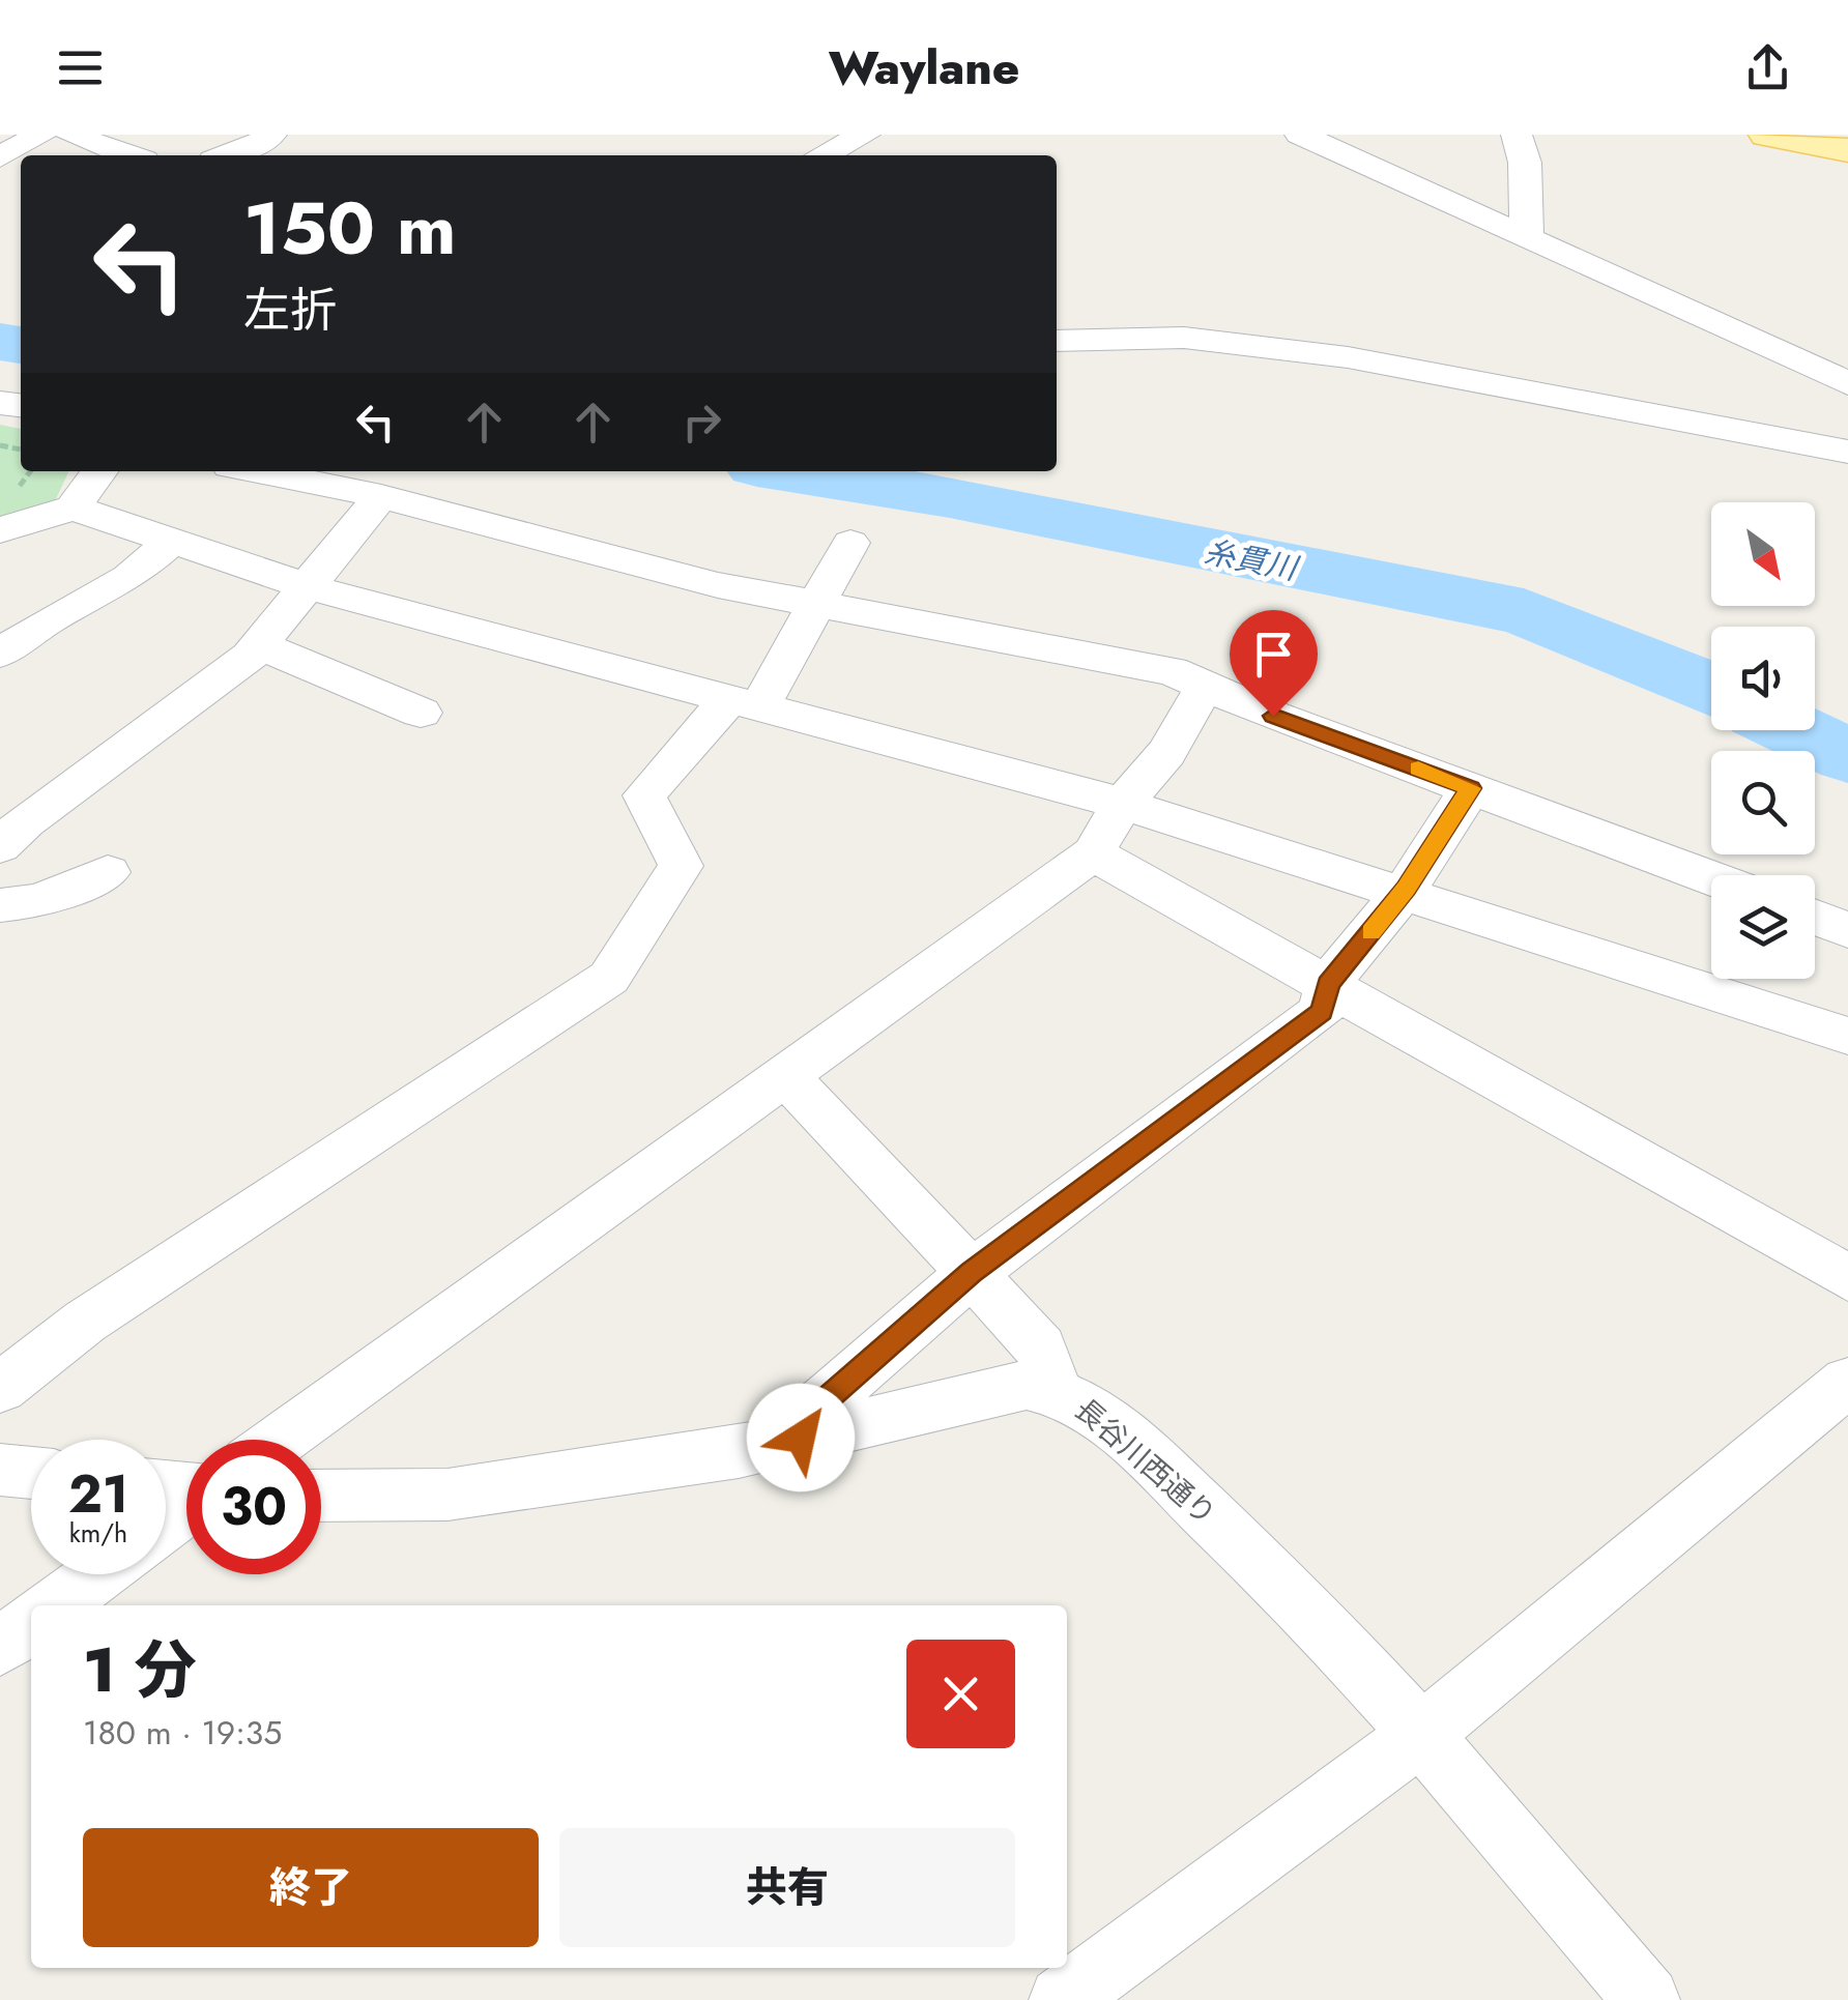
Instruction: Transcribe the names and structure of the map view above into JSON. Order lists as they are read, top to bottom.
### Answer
{
  "streets": {
    "street": ["長谷川西通り"]
  },
  "water": ["糸貫川"],
  "north": "bottom right",
  "page": {
    "header": "Waylane",
    "turn": ["150 m", "左折"],
    "speed": "21 km/h",
    "limit": "30",
    "heading": ["1 分", "180 m · 19:35"],
    "buttons": ["終了", "共有"]
  }
}
